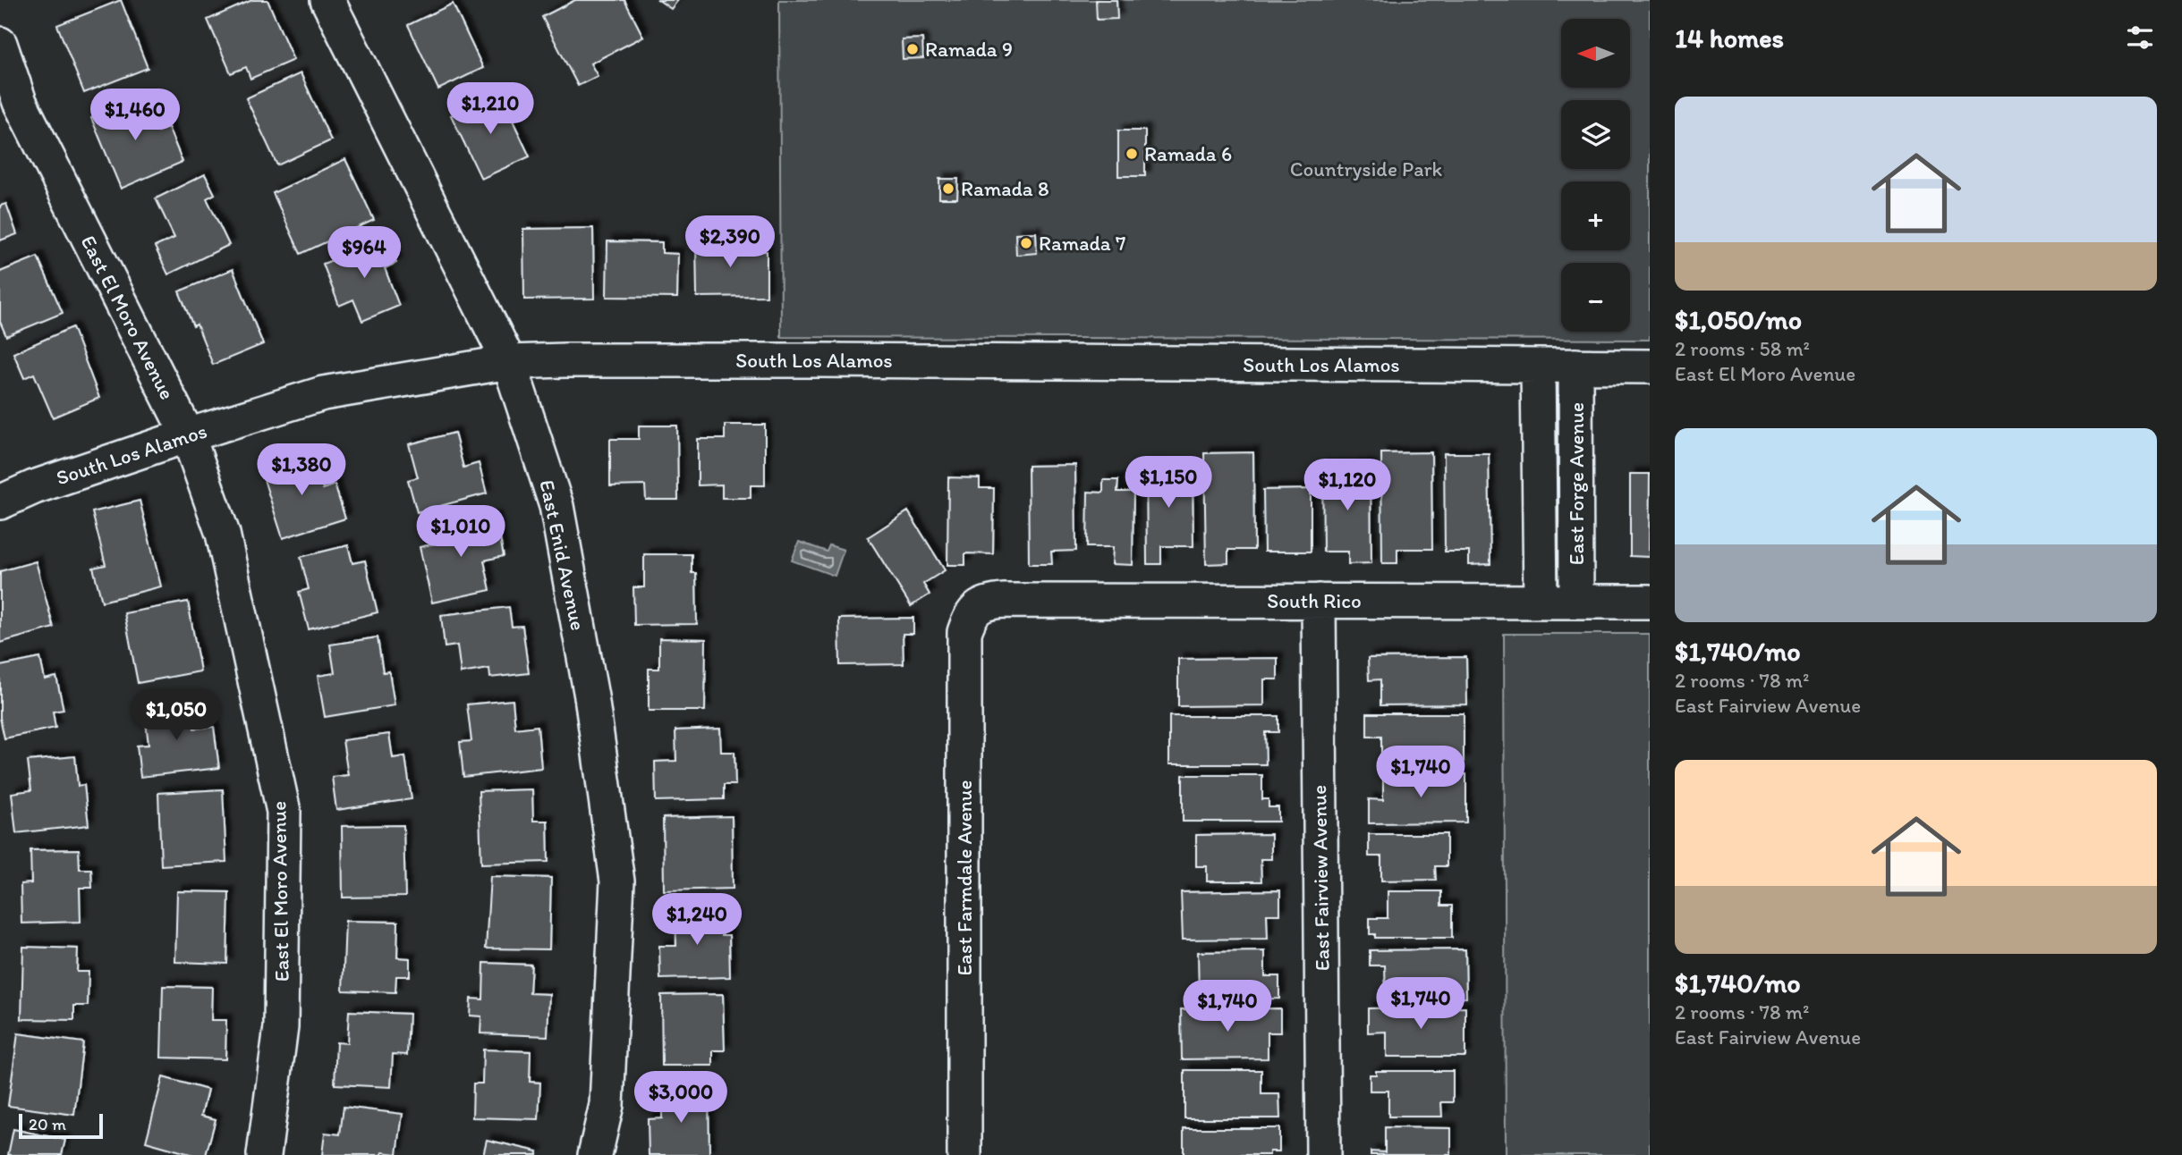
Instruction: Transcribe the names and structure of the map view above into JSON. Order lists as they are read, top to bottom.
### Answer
{
  "streets": {
    "street": [
      "East El Moro Avenue",
      "South Los Alamos",
      "East Forge Avenue",
      "East Enid Avenue",
      "South Rico",
      "East Farmdale Avenue",
      "East Fairview Avenue"
    ]
  },
  "crossings": [
    ["East El Moro Avenue", "South Los Alamos"],
    ["South Los Alamos", "East Forge Avenue"],
    ["South Los Alamos", "East Enid Avenue"],
    ["East Forge Avenue", "South Rico"],
    ["South Rico", "East Farmdale Avenue"],
    ["South Rico", "East Fairview Avenue"]
  ],
  "parks": ["Countryside Park"],
  "places": [
    "Ramada 9",
    "Ramada 6",
    "Ramada 8",
    "Ramada 7"
  ],
  "scale_bar": "20 m",
  "north": "left",
  "page": {
    "heading": "14 homes",
    "map_buttons": ["+", "−"],
    "list": [
      {
        "name": "$1,050/mo",
        "note": "2 rooms · 58 m² · East El Moro Avenue"
      },
      {
        "name": "$1,740/mo",
        "note": "2 rooms · 78 m² · East Fairview Avenue"
      },
      {
        "name": "$1,740/mo",
        "note": "2 rooms · 78 m² · East Fairview Avenue"
      }
    ],
    "price": [
      "$1,210",
      "$1,460",
      "$2,390",
      "$964",
      "$1,380",
      "$1,150",
      "$1,120",
      "$1,010",
      "$1,050",
      "$1,740",
      "$1,240",
      "$1,740",
      "$1,740",
      "$3,000"
    ],
    "scale": "20 m"
  }
}
